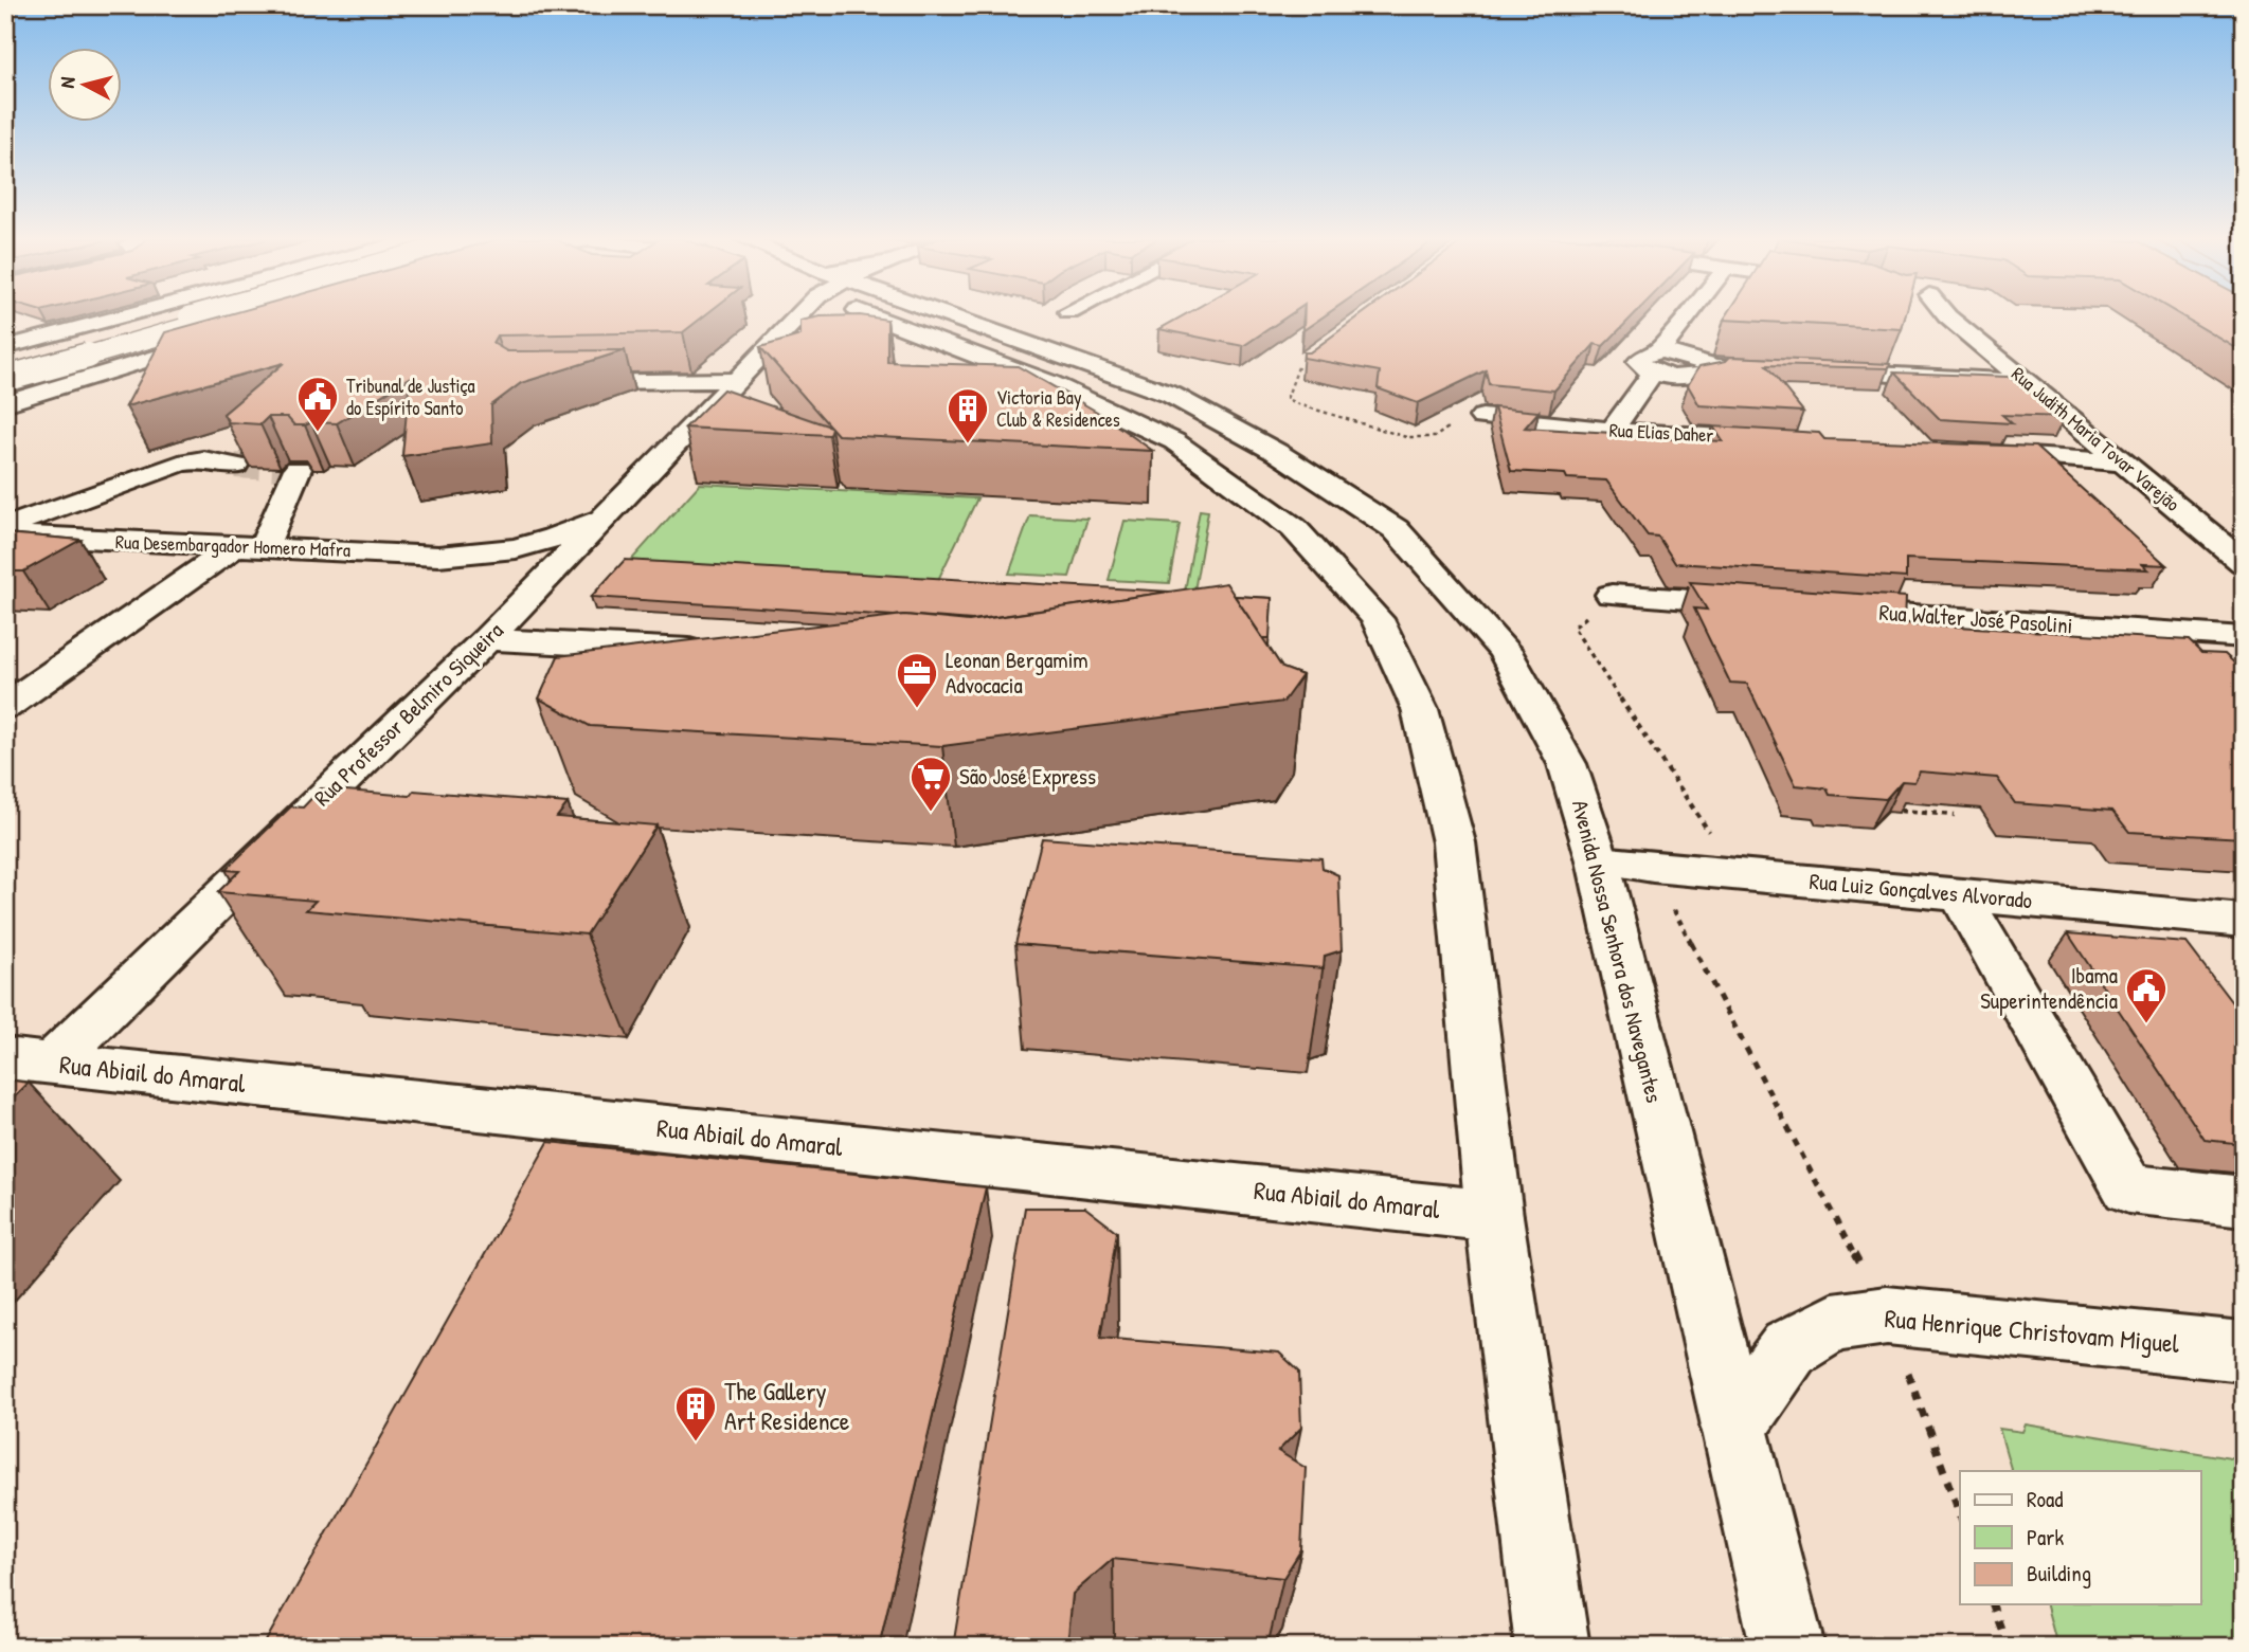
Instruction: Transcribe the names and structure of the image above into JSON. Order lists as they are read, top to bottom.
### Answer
{
  "streets": {
    "street": [
      "Rua Elias Daher",
      "Rua Judith Maria Tovar Varejão",
      "Rua Desembargador Homero Mafra",
      "Rua Walter José Pasolini",
      "Rua Professor Belmiro Siqueira",
      "Rua Luiz Gonçalves Alvorado",
      "Avenida Nossa Senhora dos Navegantes",
      "Rua Abiail do Amaral",
      "Rua Henrique Christovam Miguel"
    ]
  },
  "crossings": [
    ["Rua Desembargador Homero Mafra", "Rua Professor Belmiro Siqueira"],
    ["Rua Professor Belmiro Siqueira", "Rua Abiail do Amaral"],
    ["Rua Luiz Gonçalves Alvorado", "Avenida Nossa Senhora dos Navegantes"],
    ["Avenida Nossa Senhora dos Navegantes", "Rua Abiail do Amaral"],
    ["Avenida Nossa Senhora dos Navegantes", "Rua Henrique Christovam Miguel"]
  ],
  "places": {
    "public building": ["Tribunal de Justiça do Espírito Santo", "Ibama Superintendência"],
    "building": ["Victoria Bay Club & Residences", "The Gallery Art Residence"],
    "office": ["Leonan Bergamim Advocacia"],
    "supermarket": ["São José Express"]
  },
  "legend": ["Road", "Park", "Building"],
  "north": "left"
}
